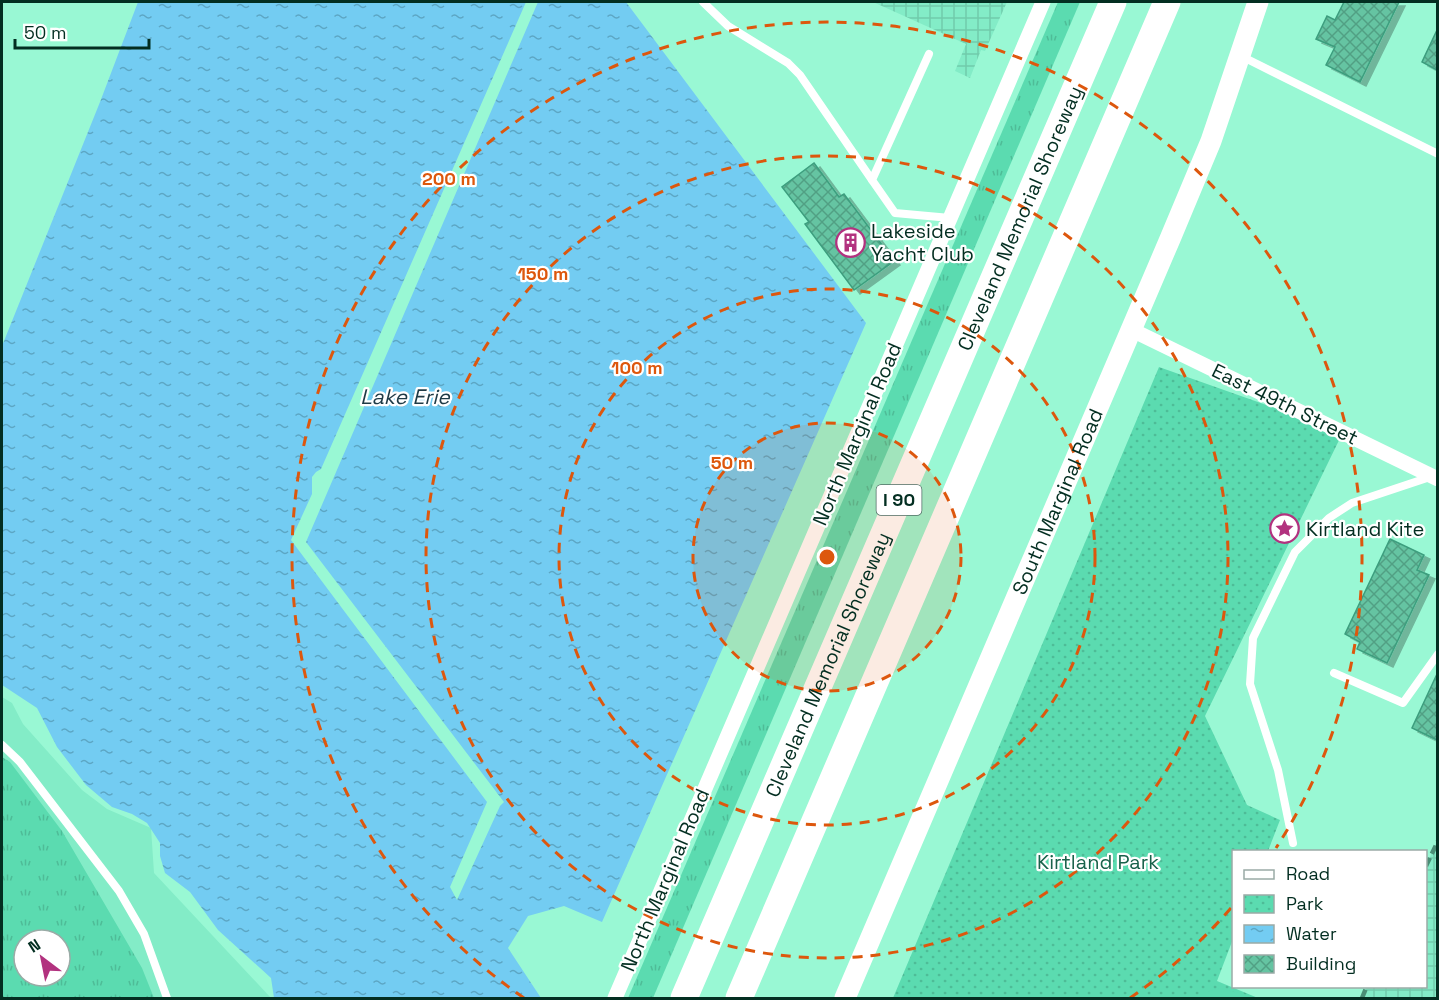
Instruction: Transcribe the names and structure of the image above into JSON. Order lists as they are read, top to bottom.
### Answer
{
  "streets": {
    "highway": ["Cleveland Memorial Shoreway", "I 90"],
    "street": ["East 49th Street", "North Marginal Road", "South Marginal Road"]
  },
  "crossings": [
    ["East 49th Street", "South Marginal Road"]
  ],
  "water": ["Lake Erie"],
  "parks": ["Kirtland Park"],
  "places": {
    "building": ["Lakeside Yacht Club"],
    "place": ["Kirtland Kite"]
  },
  "legend": [
    "Road",
    "Park",
    "Water",
    "Building"
  ],
  "scale_bar": "50 m",
  "north": "top left",
  "rings": [
    "200 m",
    "150 m",
    "100 m",
    "50 m"
  ]
}
